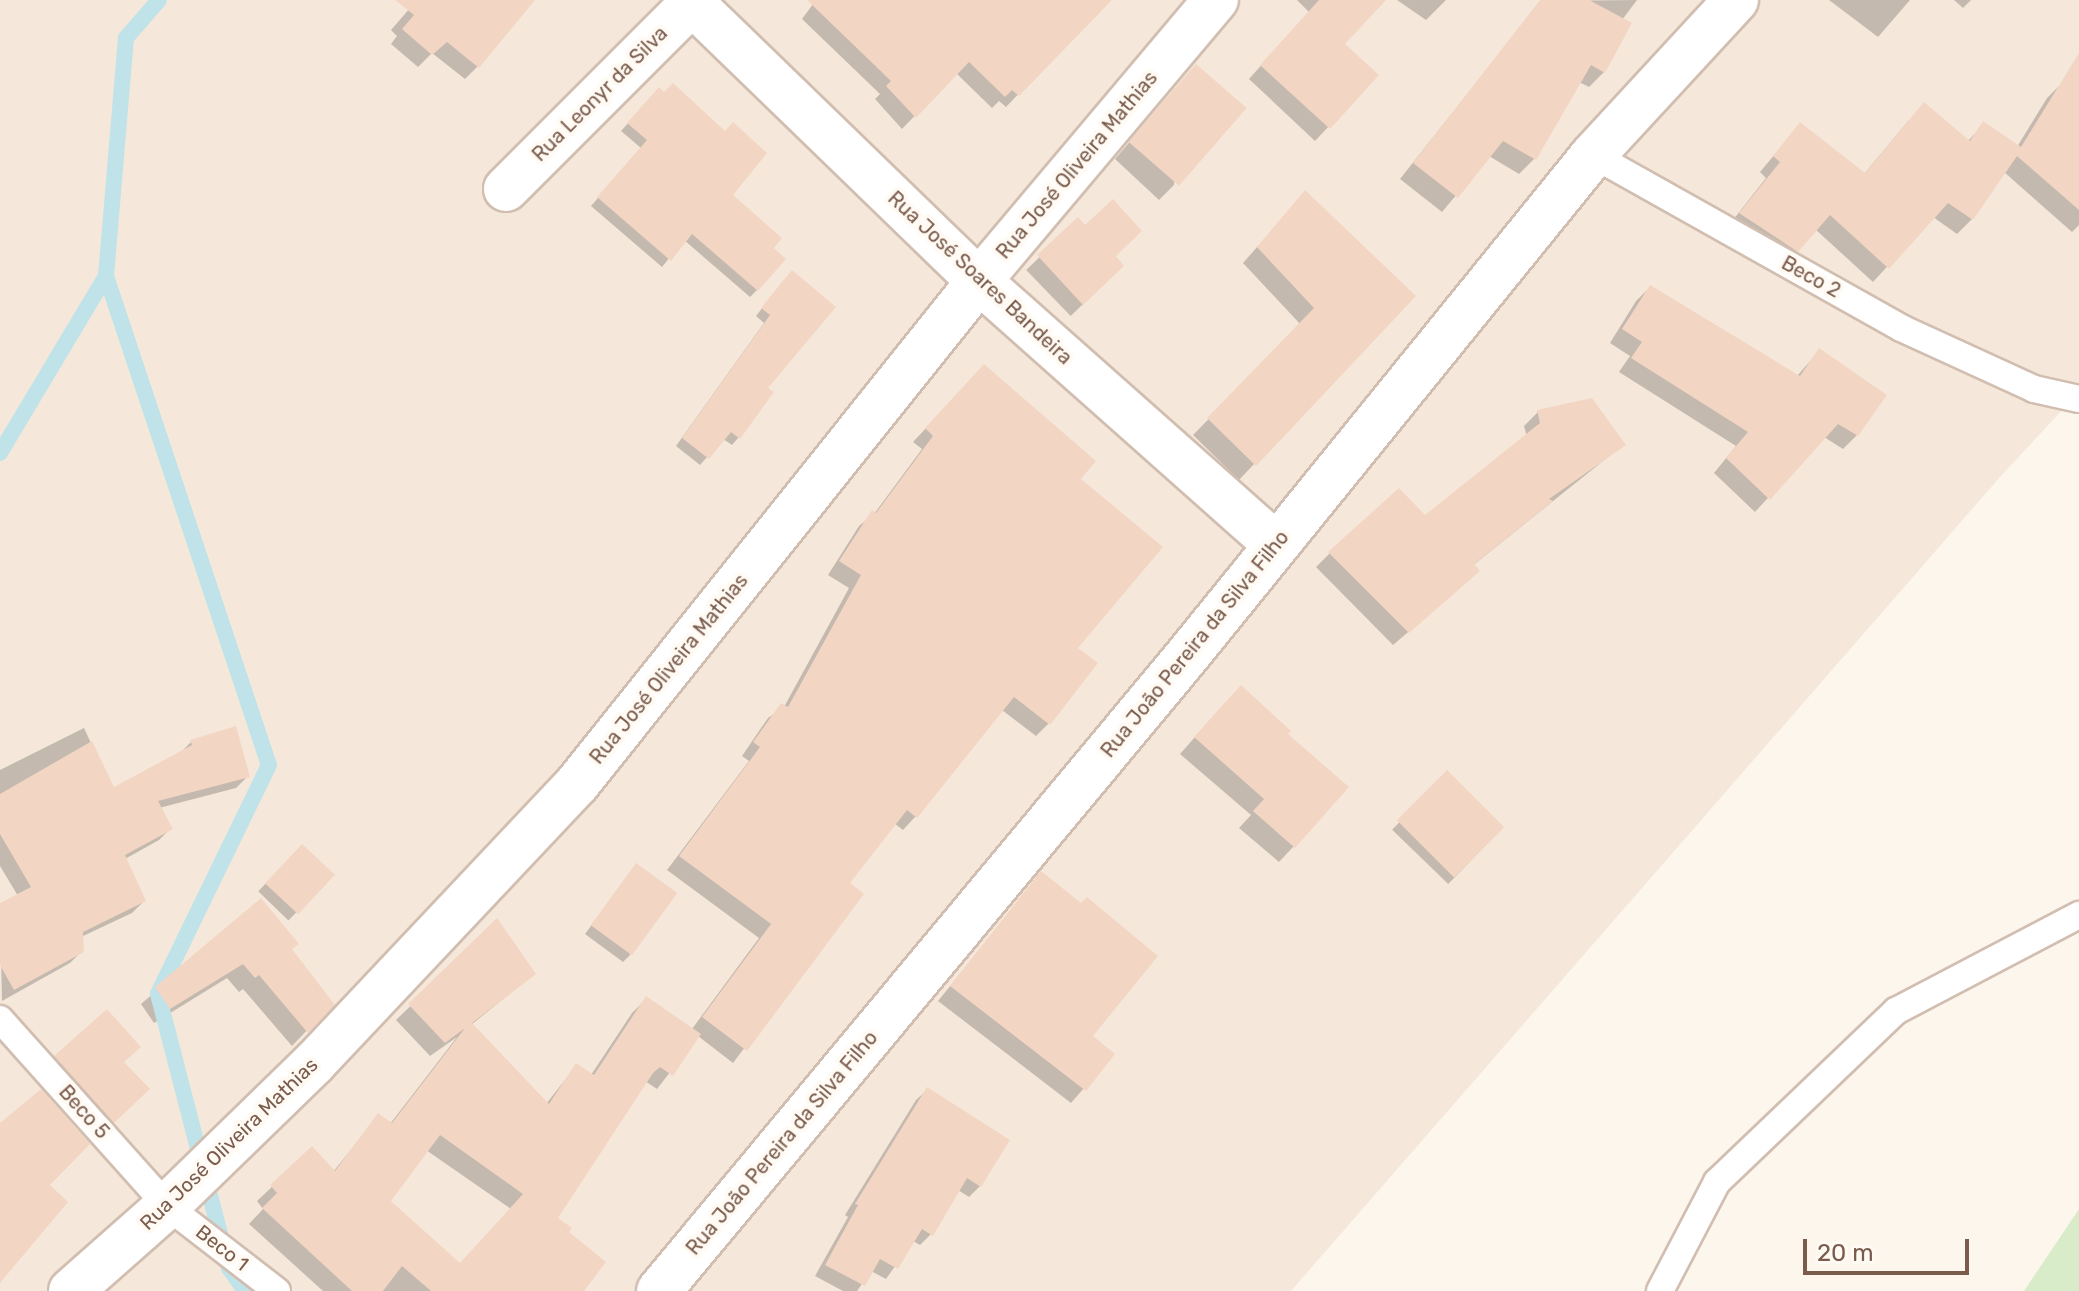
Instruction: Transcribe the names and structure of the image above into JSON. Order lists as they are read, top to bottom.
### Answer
{
  "streets": {
    "street": [
      "Rua Leonyr da Silva",
      "Rua José Oliveira Mathias",
      "Rua José Soares Bandeira",
      "Rua João Pereira da Silva Filho"
    ],
    "lane": ["Beco 2", "Beco 5", "Beco 1"]
  },
  "crossings": [
    ["Rua Leonyr da Silva", "Rua José Soares Bandeira"],
    ["Rua José Oliveira Mathias", "Rua José Soares Bandeira"],
    ["Rua José Oliveira Mathias", "Beco 5"],
    ["Rua José Oliveira Mathias", "Beco 1"],
    ["Beco 2", "Rua João Pereira da Silva Filho"],
    ["Rua José Soares Bandeira", "Rua João Pereira da Silva Filho"],
    ["Beco 5", "Beco 1"]
  ],
  "scale_bar": "20 m"
}
